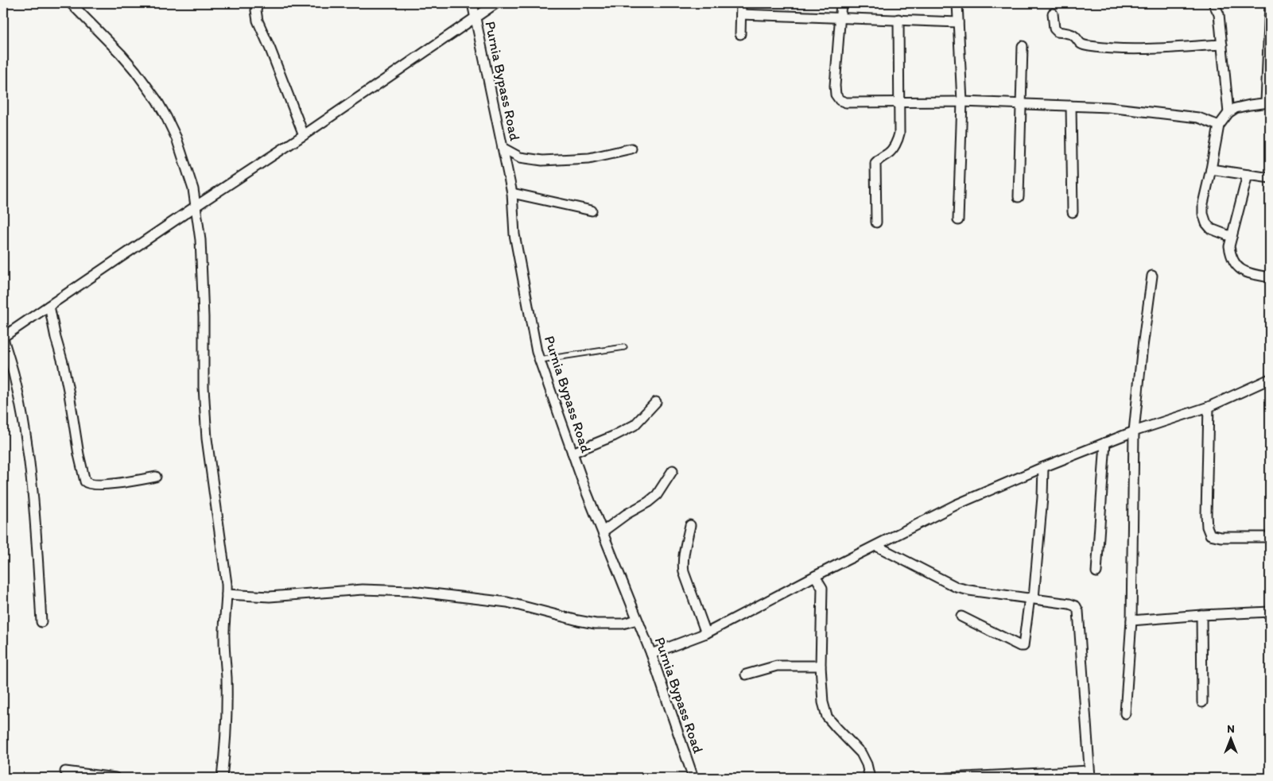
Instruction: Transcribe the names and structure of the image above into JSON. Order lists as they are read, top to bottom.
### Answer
{
  "streets": {
    "street": ["Purnia Bypass Road"]
  },
  "north": "top"
}
